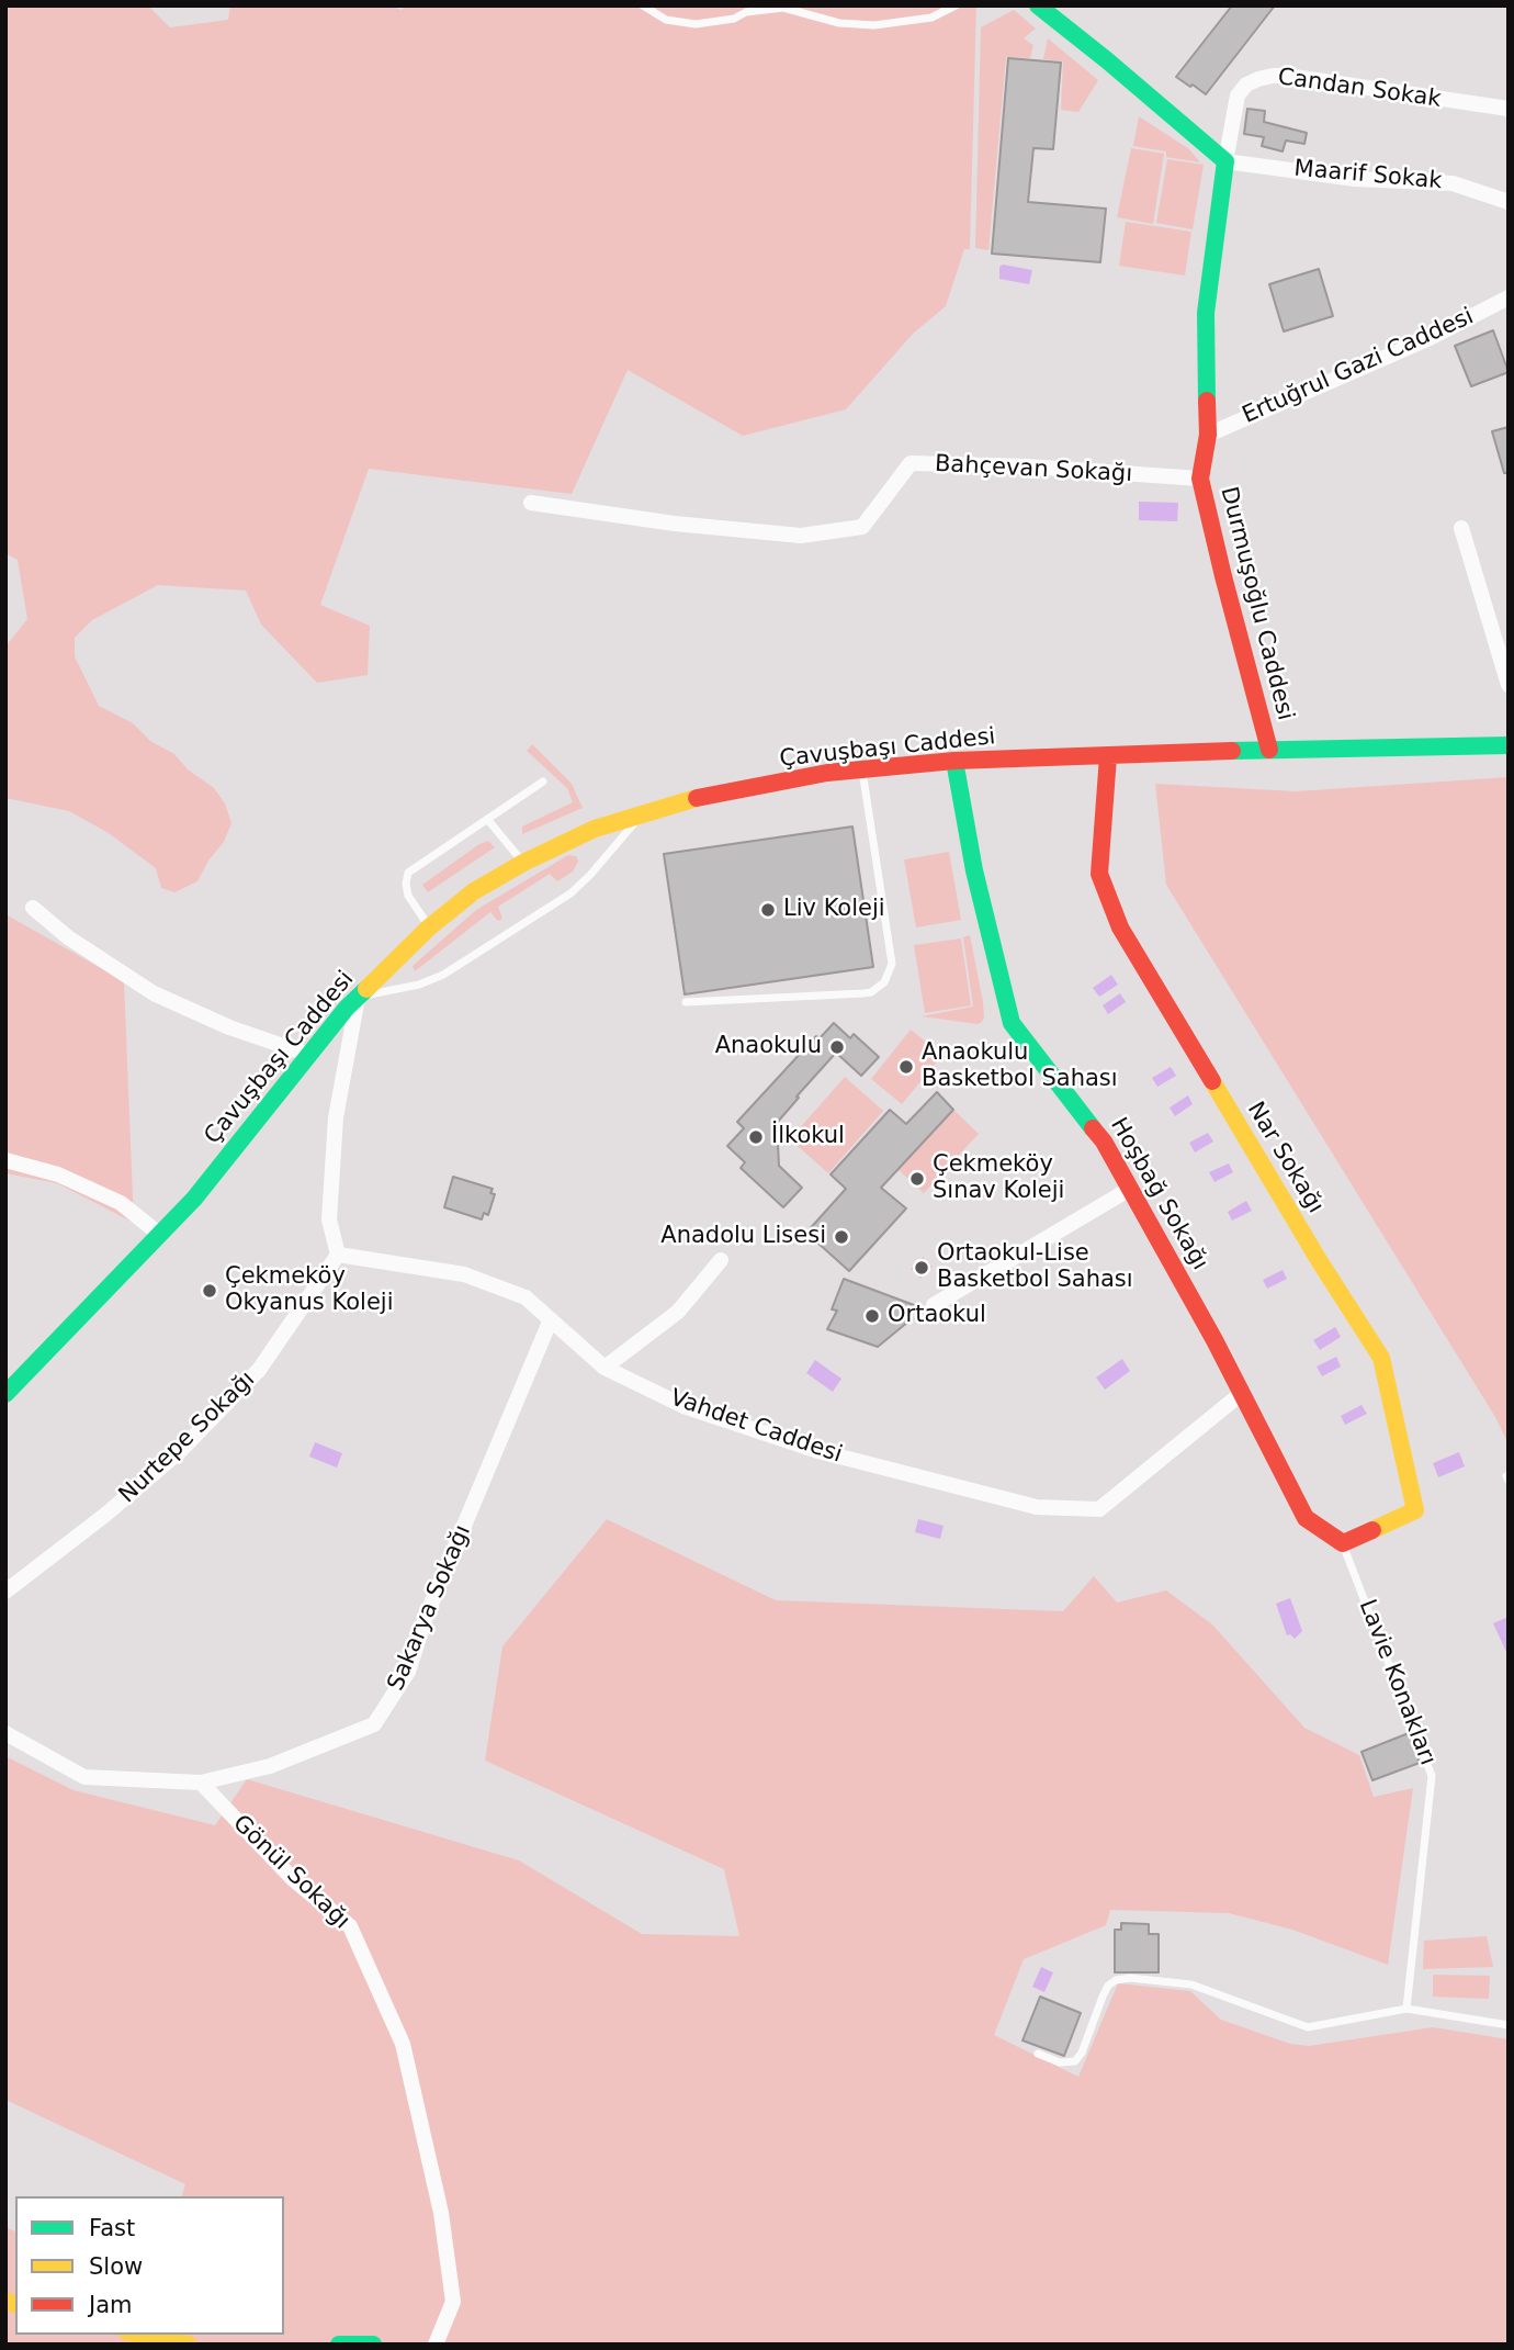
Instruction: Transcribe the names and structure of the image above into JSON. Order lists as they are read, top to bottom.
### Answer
{
  "streets": {
    "street": [
      "Candan Sokak",
      "Maarif Sokak",
      "Ertuğrul Gazi Caddesi",
      "Bahçevan Sokağı",
      "Durmuşoğlu Caddesi",
      "Çavuşbaşı Caddesi",
      "Nar Sokağı",
      "Hoşbağ Sokağı",
      "Vahdet Caddesi",
      "Nurtepe Sokağı",
      "Sakarya Sokağı",
      "Gönül Sokağı"
    ],
    "lane": ["Lavie Konakları"]
  },
  "crossings": [
    ["Candan Sokak", "Maarif Sokak"],
    ["Candan Sokak", "Durmuşoğlu Caddesi"],
    ["Maarif Sokak", "Durmuşoğlu Caddesi"],
    ["Ertuğrul Gazi Caddesi", "Durmuşoğlu Caddesi"],
    ["Bahçevan Sokağı", "Durmuşoğlu Caddesi"],
    ["Durmuşoğlu Caddesi", "Çavuşbaşı Caddesi"],
    ["Çavuşbaşı Caddesi", "Nar Sokağı"],
    ["Çavuşbaşı Caddesi", "Hoşbağ Sokağı"],
    ["Nar Sokağı", "Hoşbağ Sokağı"],
    ["Nar Sokağı", "Lavie Konakları"],
    ["Hoşbağ Sokağı", "Vahdet Caddesi"],
    ["Hoşbağ Sokağı", "Lavie Konakları"],
    ["Vahdet Caddesi", "Nurtepe Sokağı"],
    ["Vahdet Caddesi", "Sakarya Sokağı"],
    ["Sakarya Sokağı", "Gönül Sokağı"]
  ],
  "places": [
    "Liv Koleji",
    "Anaokulu",
    "Anaokulu Basketbol Sahası",
    "İlkokul",
    "Çekmeköy Sınav Koleji",
    "Anadolu Lisesi",
    "Ortaokul-Lise Basketbol Sahası",
    "Çekmeköy Okyanus Koleji",
    "Ortaokul"
  ],
  "legend": ["Fast", "Slow", "Jam"]
}
